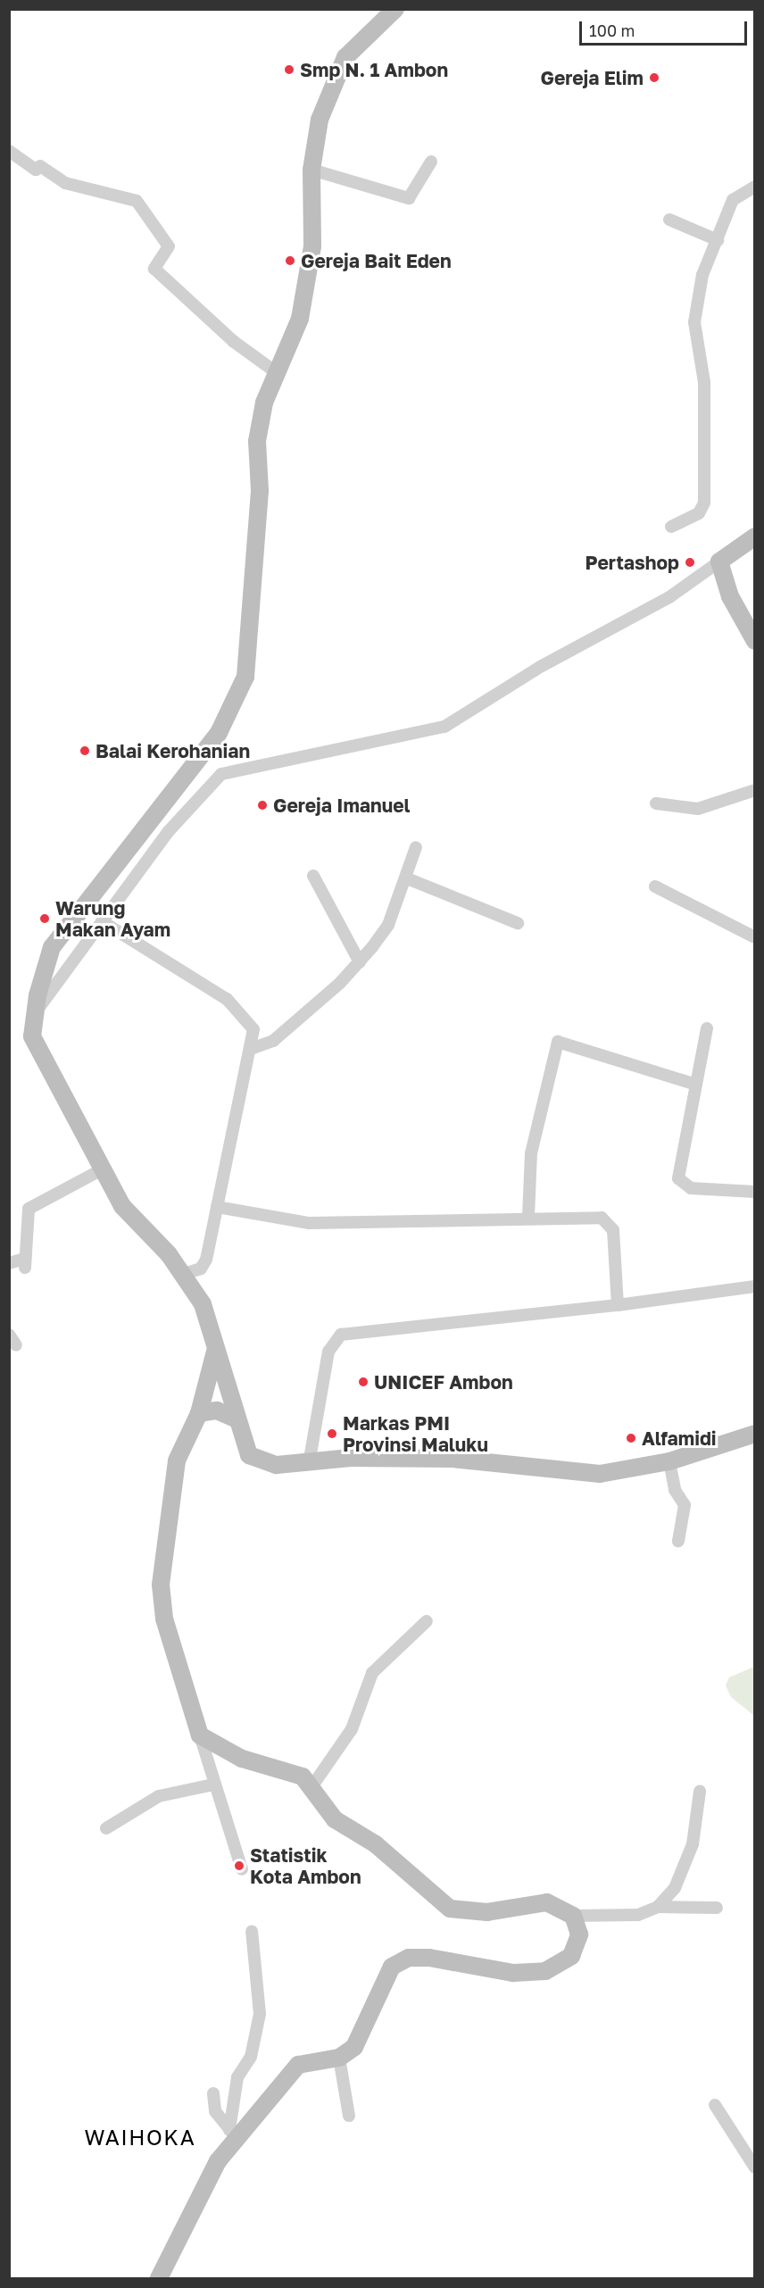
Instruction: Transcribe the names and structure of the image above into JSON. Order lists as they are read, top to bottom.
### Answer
{
  "districts": ["WAIHOKA"],
  "places": [
    "Smp N. 1 Ambon",
    "Gereja Elim",
    "Gereja Bait Eden",
    "Pertashop",
    "Balai Kerohanian",
    "Gereja Imanuel",
    "Warung Makan Ayam",
    "UNICEF Ambon",
    "Markas PMI Provinsi Maluku",
    "Alfamidi",
    "Statistik Kota Ambon"
  ],
  "scale_bar": "100 m"
}
